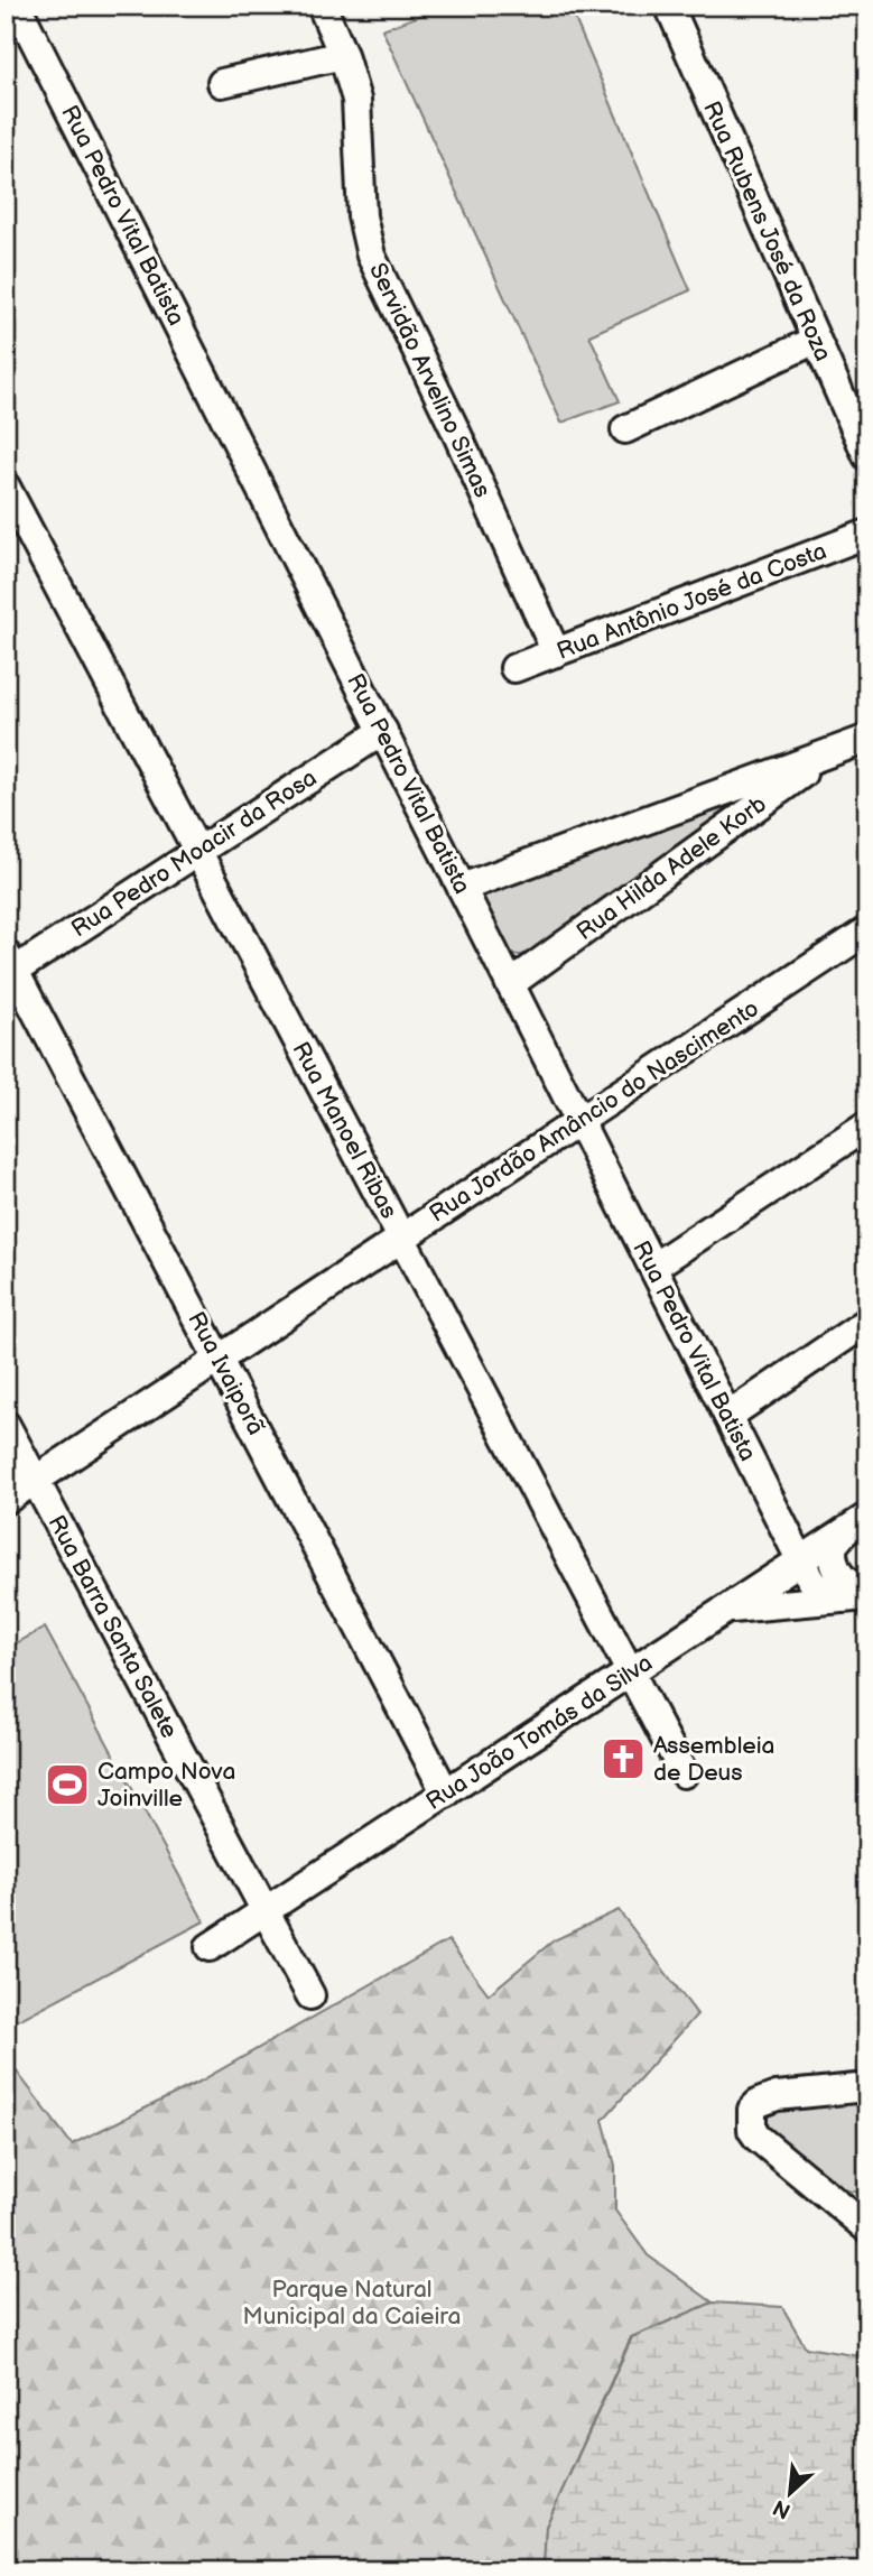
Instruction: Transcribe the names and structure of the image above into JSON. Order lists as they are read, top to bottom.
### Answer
{
  "streets": {
    "street": [
      "Rua Pedro Vital Batista",
      "Rua Rubens José da Roza",
      "Servidão Arvelino Simas",
      "Rua Antônio José da Costa",
      "Rua Pedro Moacir da Rosa",
      "Rua Hilda Adele Korb",
      "Rua Jordão Amâncio do Nascimento",
      "Rua Manoel Ribas",
      "Rua Ivaiporã",
      "Rua Barra Santa Salete",
      "Rua João Tomás da Silva"
    ]
  },
  "crossings": [
    ["Rua Pedro Vital Batista", "Rua Pedro Moacir da Rosa"],
    ["Rua Pedro Vital Batista", "Rua Hilda Adele Korb"],
    ["Rua Pedro Vital Batista", "Rua Jordão Amâncio do Nascimento"],
    ["Rua Pedro Vital Batista", "Rua João Tomás da Silva"],
    ["Servidão Arvelino Simas", "Rua Antônio José da Costa"],
    ["Rua Pedro Moacir da Rosa", "Rua Manoel Ribas"],
    ["Rua Pedro Moacir da Rosa", "Rua Ivaiporã"],
    ["Rua Jordão Amâncio do Nascimento", "Rua Manoel Ribas"],
    ["Rua Jordão Amâncio do Nascimento", "Rua Ivaiporã"],
    ["Rua Jordão Amâncio do Nascimento", "Rua Barra Santa Salete"],
    ["Rua Manoel Ribas", "Rua João Tomás da Silva"],
    ["Rua Ivaiporã", "Rua João Tomás da Silva"],
    ["Rua Barra Santa Salete", "Rua João Tomás da Silva"]
  ],
  "parks": ["Parque Natural Municipal da Caieira"],
  "places": {
    "church": ["Assembleia de Deus"],
    "sports": ["Campo Nova Joinville"]
  },
  "north": "bottom left"
}
